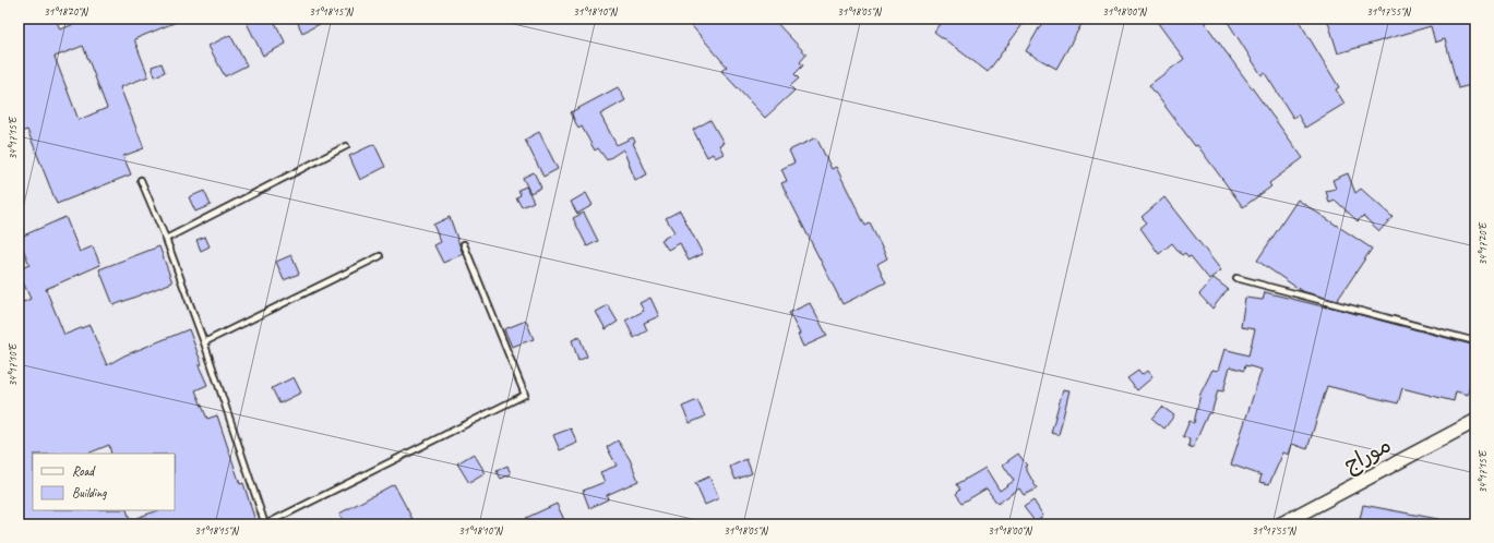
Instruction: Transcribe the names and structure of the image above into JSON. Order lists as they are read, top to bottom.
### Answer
{
  "streets": {
    "main road": ["موراج"]
  },
  "legend": ["Road", "Building"],
  "coordinates": [
    "31°18'20\"N",
    "31°18'15\"N",
    "31°18'10\"N",
    "31°18'05\"N",
    "31°18'00\"N",
    "31°17'55\"N",
    "34°17'15\"E",
    "34°17'20\"E",
    "34°17'10\"E"
  ]
}
